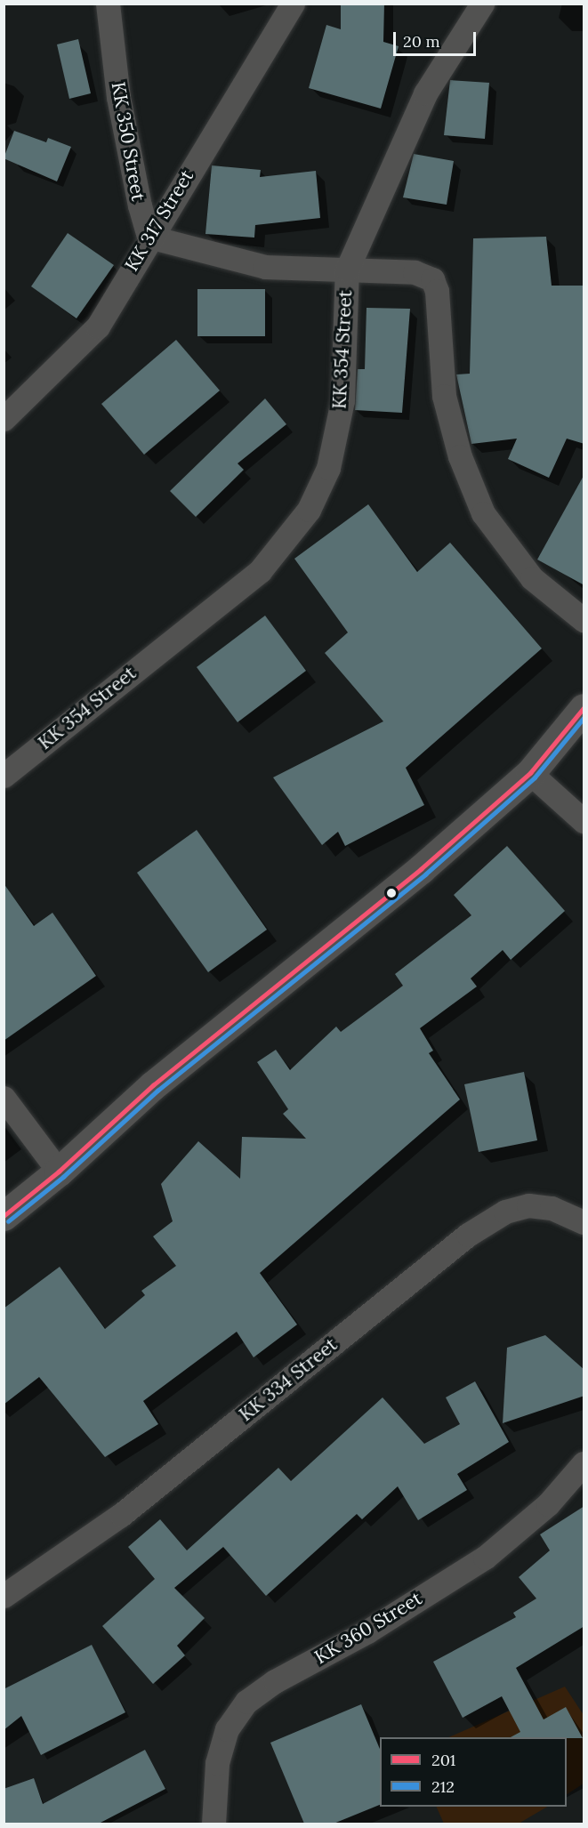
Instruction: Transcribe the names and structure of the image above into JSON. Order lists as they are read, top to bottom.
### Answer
{
  "streets": {
    "street": [
      "KK 350 Street",
      "KK 317 Street",
      "KK 354 Street",
      "KK 334 Street",
      "KK 360 Street"
    ]
  },
  "crossings": [
    ["KK 350 Street", "KK 317 Street"]
  ],
  "lines": ["transit line 201", "transit line 212"],
  "legend": ["201", "212"],
  "scale_bar": "20 m"
}
